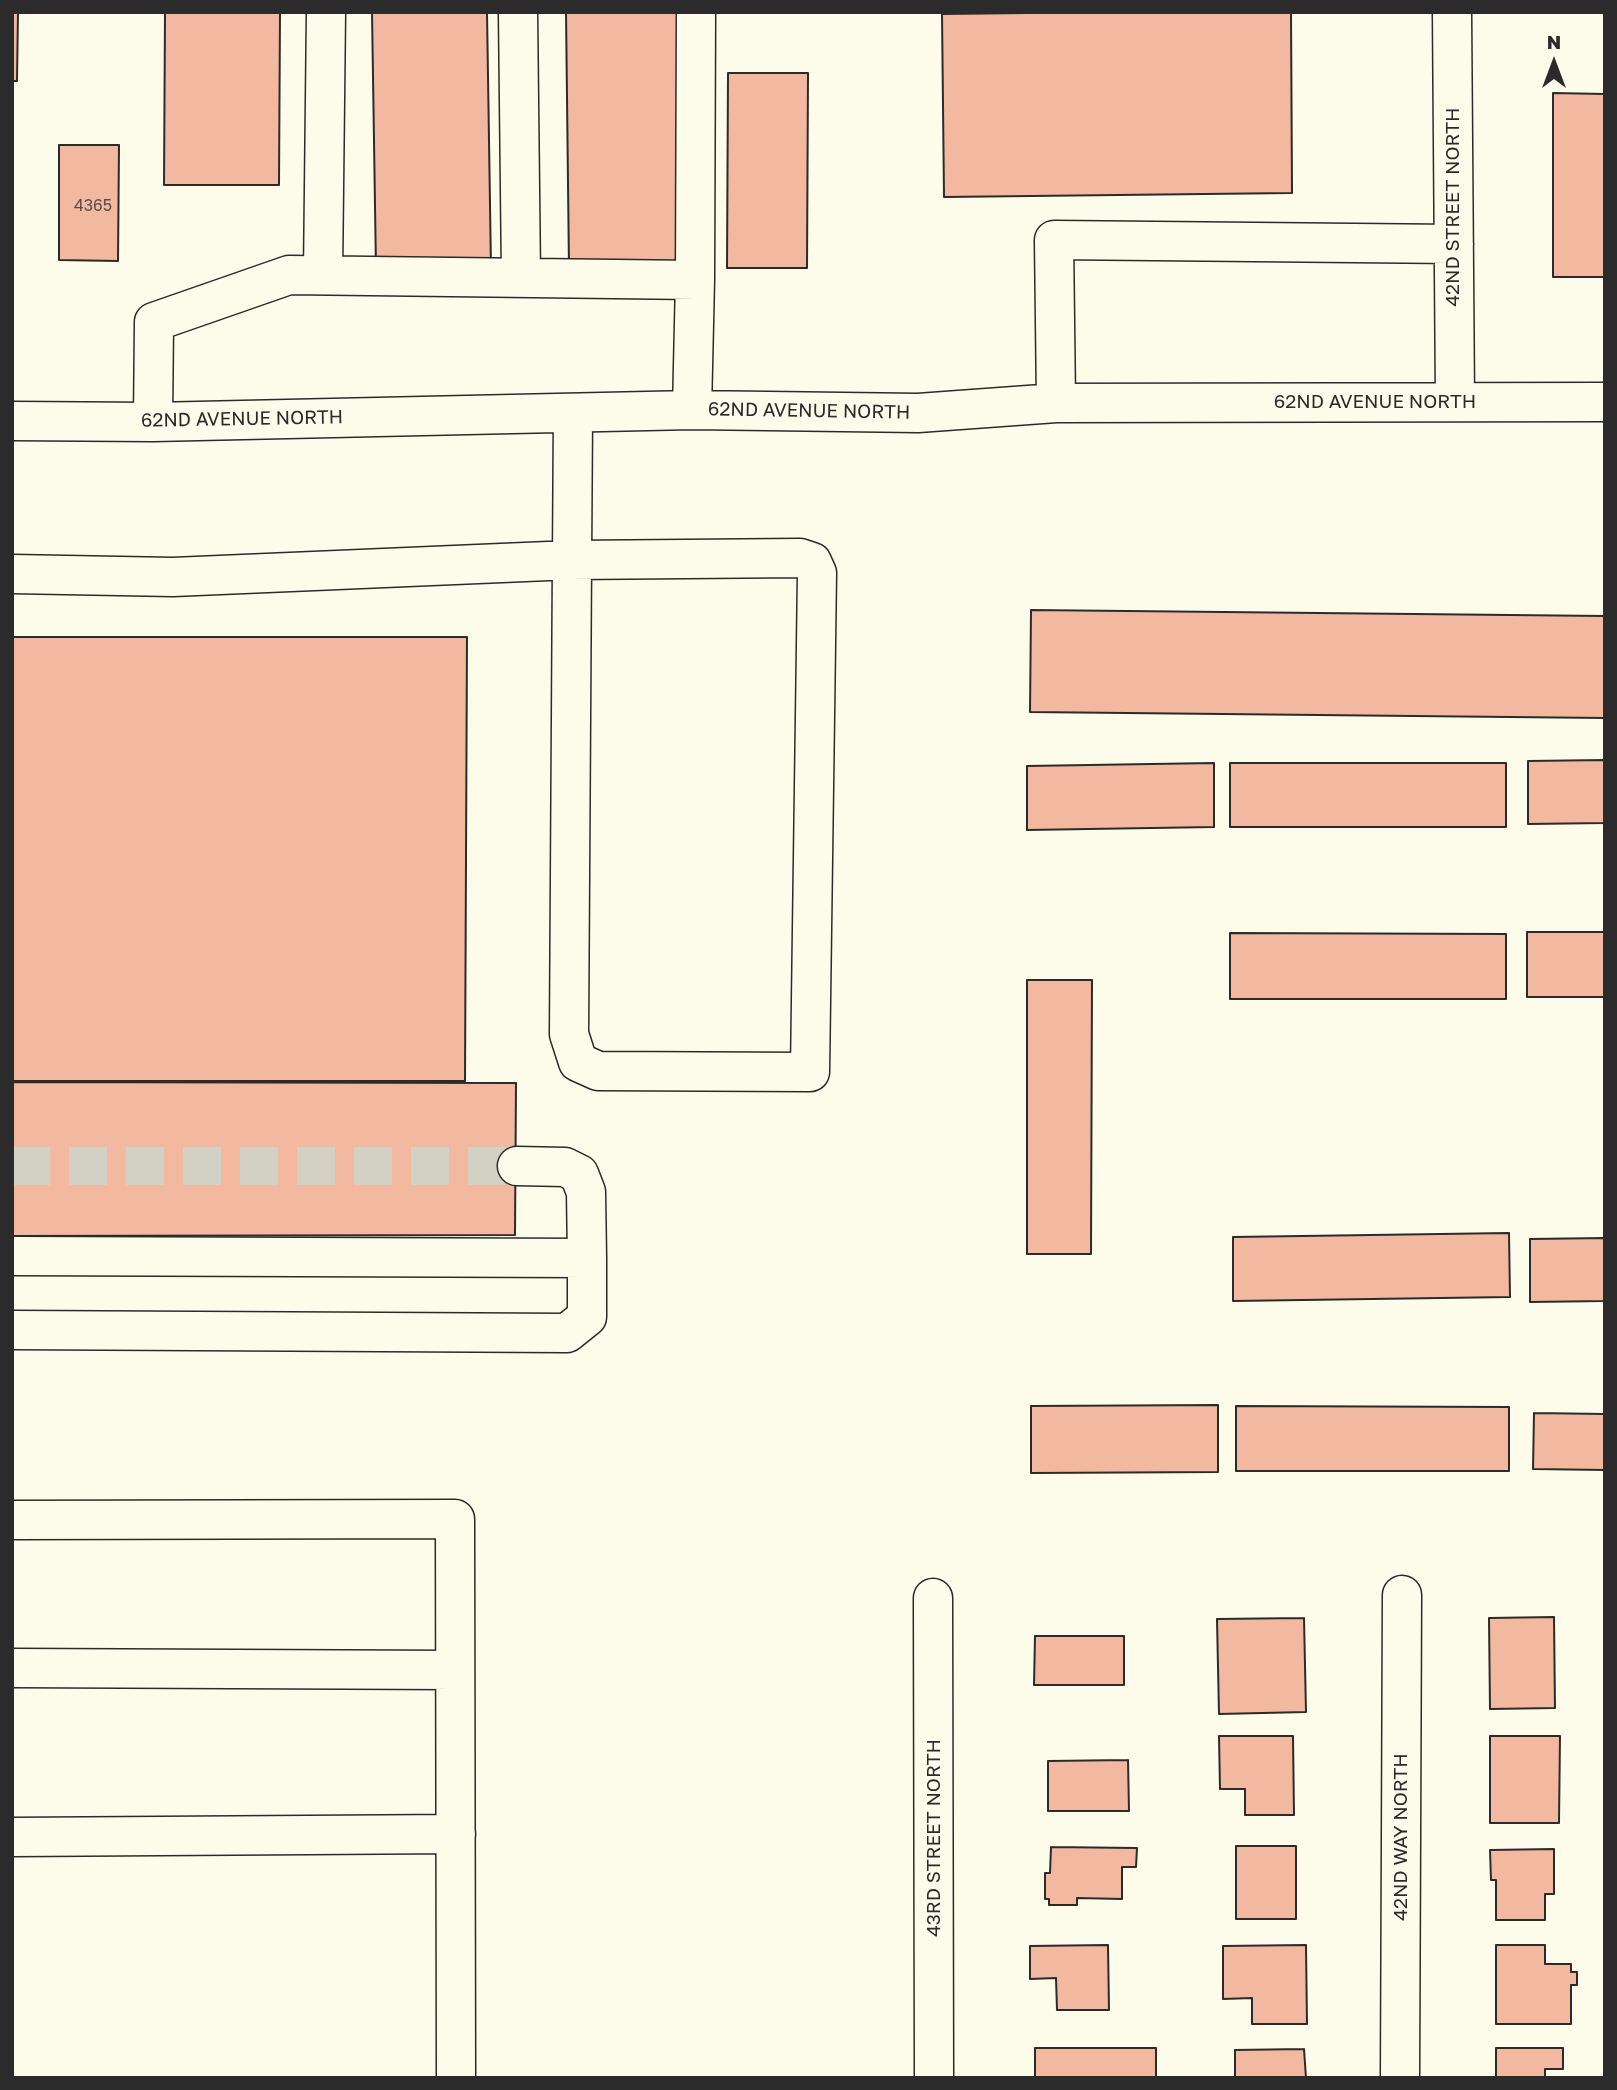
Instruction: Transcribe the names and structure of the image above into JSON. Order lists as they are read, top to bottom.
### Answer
{
  "streets": {
    "street": [
      "42ND STREET NORTH",
      "62ND AVENUE NORTH",
      "42ND WAY NORTH",
      "43RD STREET NORTH"
    ]
  },
  "crossings": [
    ["42ND STREET NORTH", "62ND AVENUE NORTH"]
  ],
  "house_numbers": ["4365"],
  "north": "top"
}
